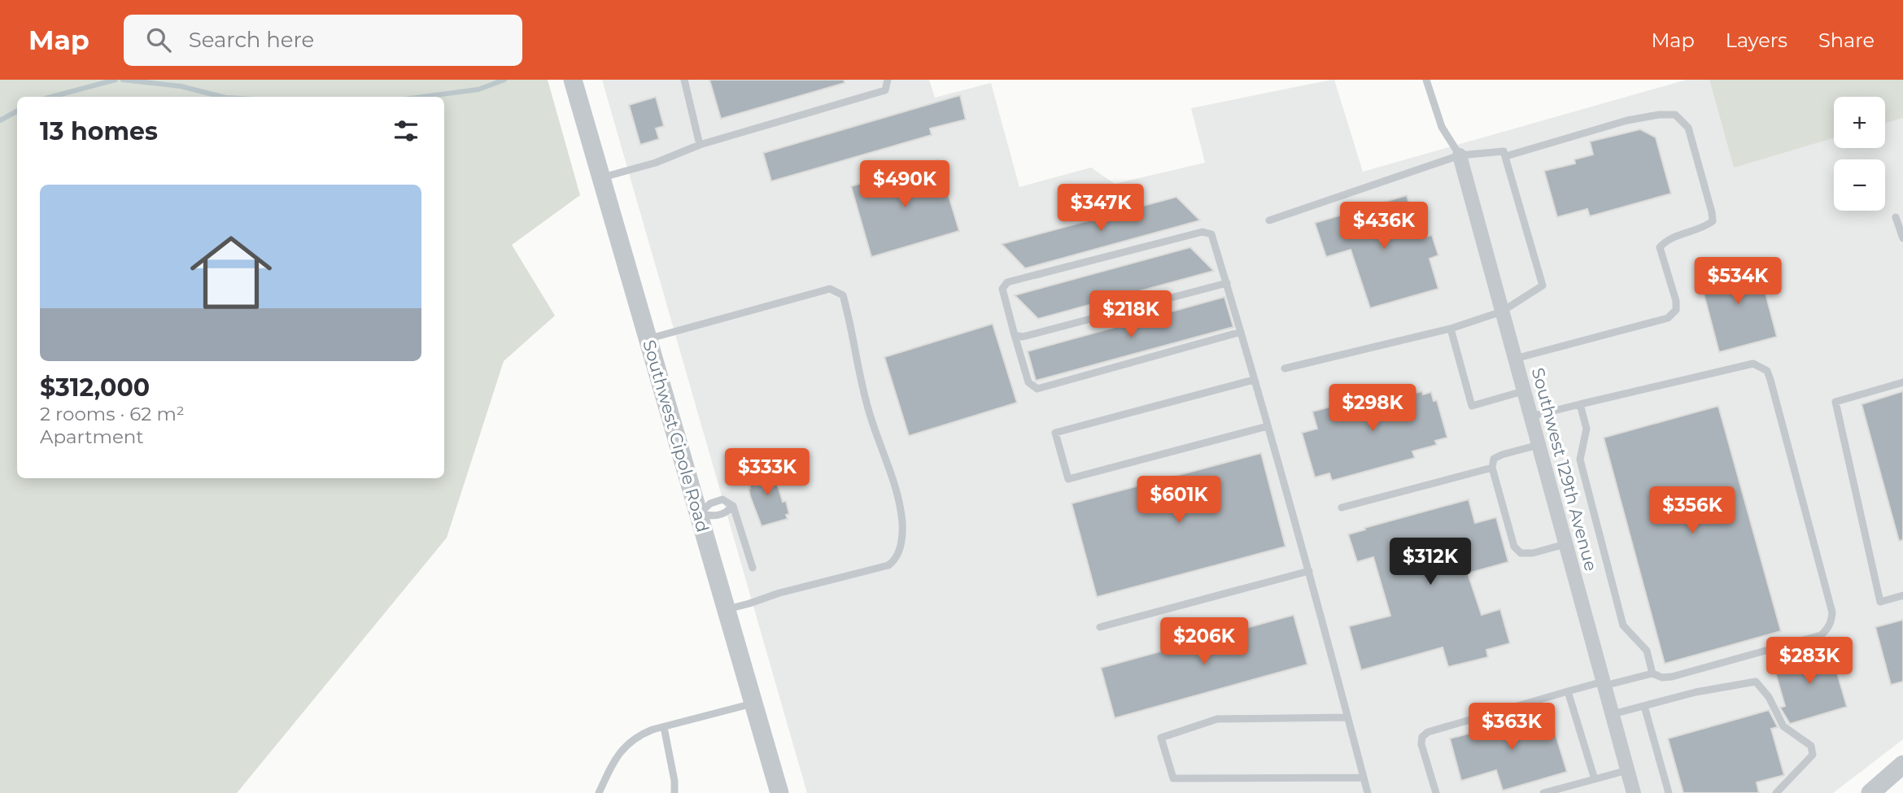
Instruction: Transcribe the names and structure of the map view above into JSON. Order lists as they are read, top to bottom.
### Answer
{
  "streets": {
    "street": ["Southwest Cipole Road", "Southwest 129th Avenue"]
  },
  "page": {
    "header": "Map",
    "search": "Search here",
    "nav": ["Map", "Layers", "Share"],
    "map_buttons": ["+", "−"],
    "heading": "13 homes",
    "price": [
      "$490K",
      "$347K",
      "$436K",
      "$534K",
      "$218K",
      "$298K",
      "$333K",
      "$601K",
      "$356K",
      "$312K",
      "$206K",
      "$283K",
      "$363K"
    ],
    "list": [
      {
        "name": "$312,000",
        "note": "2 rooms · 62 m² · Apartment"
      }
    ]
  }
}
